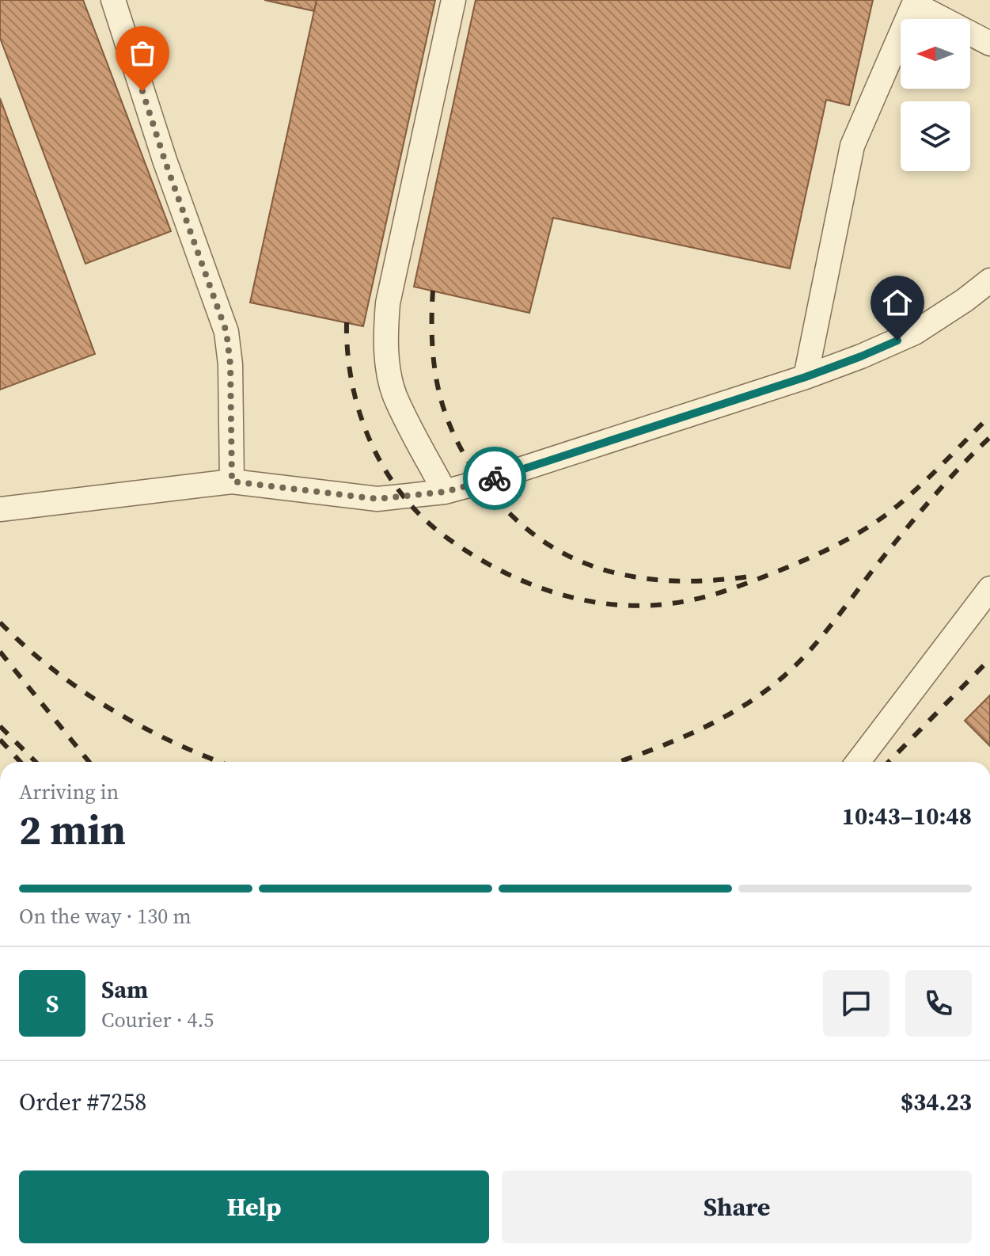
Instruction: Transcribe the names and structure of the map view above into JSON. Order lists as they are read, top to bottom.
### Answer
{
  "north": "left",
  "page": {
    "heading": ["2 min", "Arriving in", "10:43–10:48"],
    "panel": [
      "Sam",
      "Courier · 4.5",
      "Order #7258",
      "$34.23"
    ],
    "bar": "On the way · 130 m",
    "round": "S",
    "buttons": ["Help", "Share"]
  }
}
